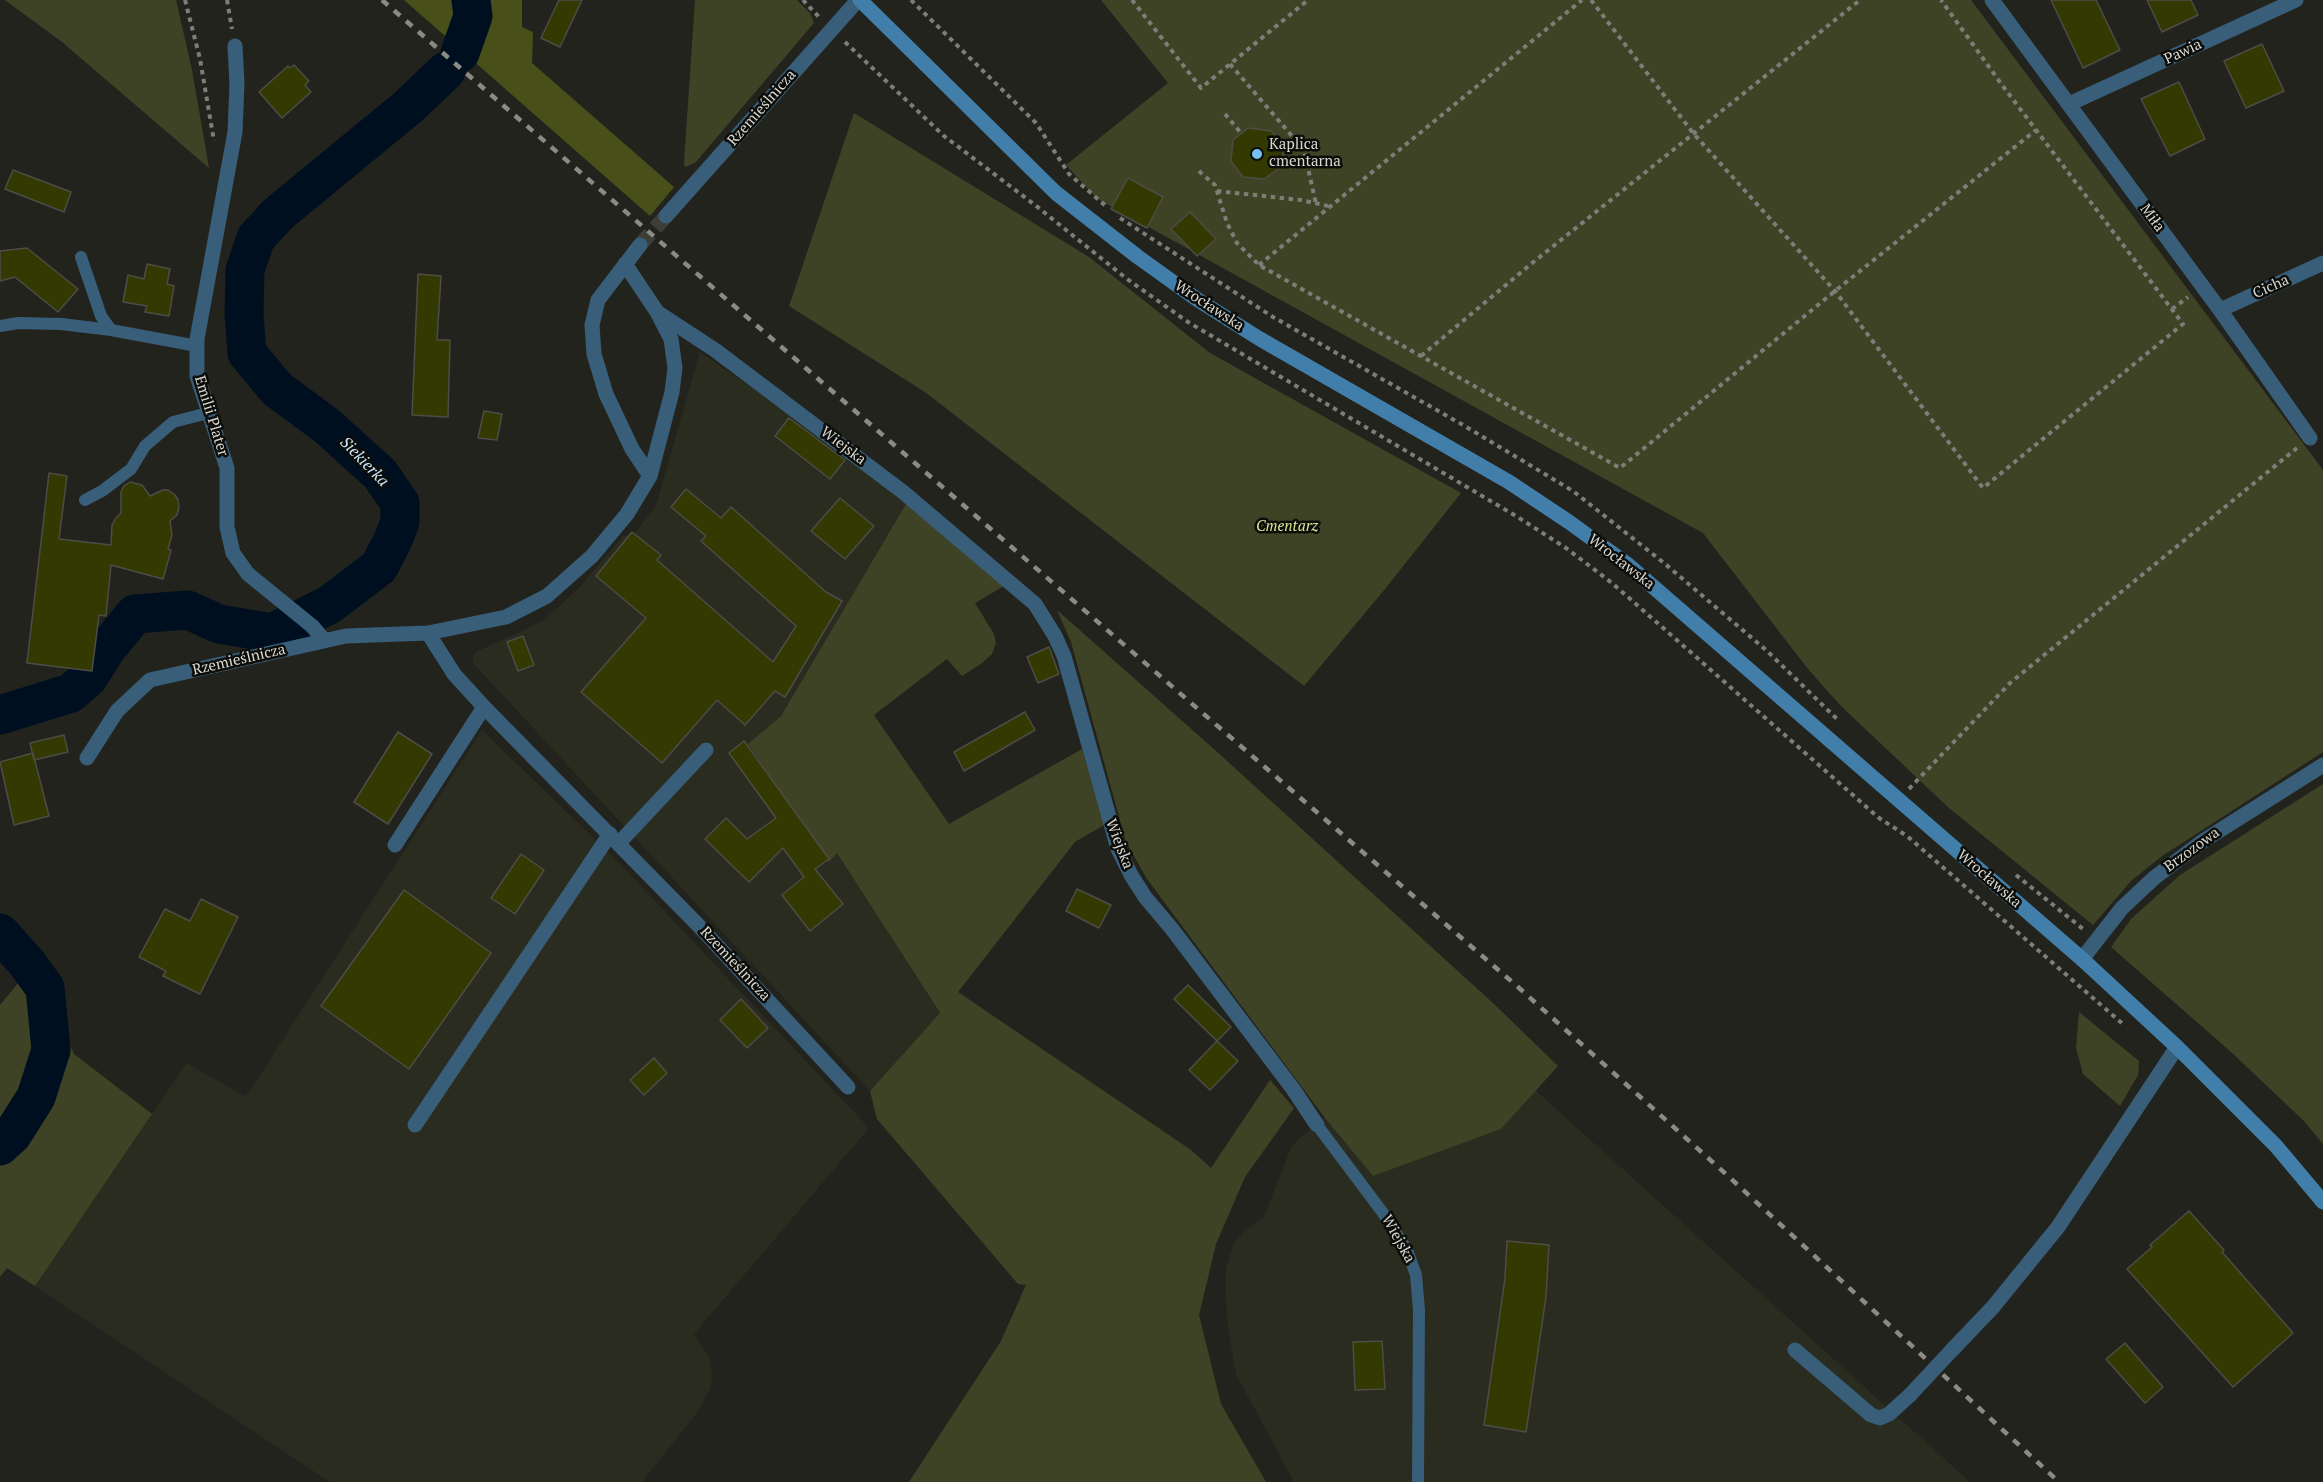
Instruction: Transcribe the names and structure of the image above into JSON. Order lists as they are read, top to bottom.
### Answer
{
  "streets": {
    "main road": ["Wrocławska"],
    "street": [
      "Pawia",
      "Rzemieślnicza",
      "Miła",
      "Cicha",
      "Emilii Plater",
      "Wiejska",
      "Brzozowa"
    ]
  },
  "crossings": [
    ["Pawia", "Miła"],
    ["Rzemieślnicza", "Wrocławska"],
    ["Rzemieślnicza", "Emilii Plater"],
    ["Rzemieślnicza", "Wiejska"],
    ["Miła", "Cicha"],
    ["Wrocławska", "Brzozowa"]
  ],
  "water": ["Siekierka"],
  "parks": ["Cmentarz"],
  "places": ["Kaplica cmentarna"]
}
